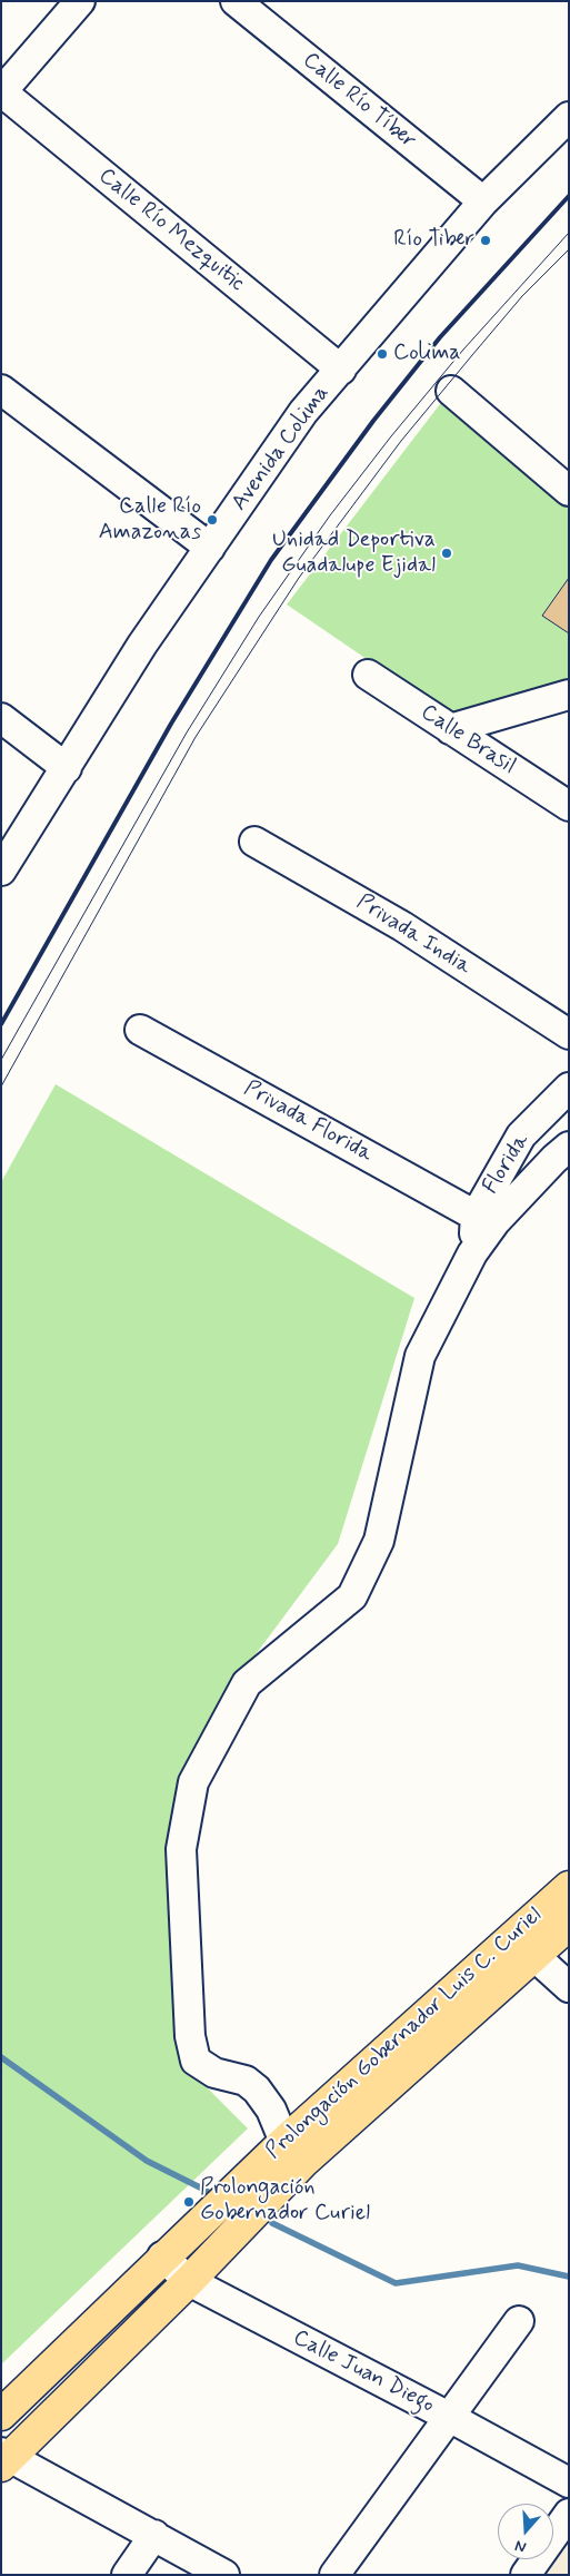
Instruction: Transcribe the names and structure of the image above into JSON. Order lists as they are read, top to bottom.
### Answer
{
  "streets": {
    "main road": ["Prolongación Gobernador Luis C. Curiel"],
    "street": [
      "Calle Río Tíber",
      "Calle Río Mezquitic",
      "Avenida Colima",
      "Calle Brasil",
      "Privada India",
      "Privada Florida",
      "Florida",
      "Calle Juan Diego"
    ]
  },
  "crossings": [
    ["Calle Río Tíber", "Avenida Colima"],
    ["Calle Río Mezquitic", "Avenida Colima"],
    ["Privada Florida", "Florida"],
    ["Prolongación Gobernador Luis C. Curiel", "Calle Juan Diego"]
  ],
  "places": [
    "Río Tiber",
    "Colima",
    "Calle Río Amazonas",
    "Unidad Deportiva Guadalupe Ejidal",
    "Prolongación Gobernador Curiel"
  ],
  "north": "bottom"
}
